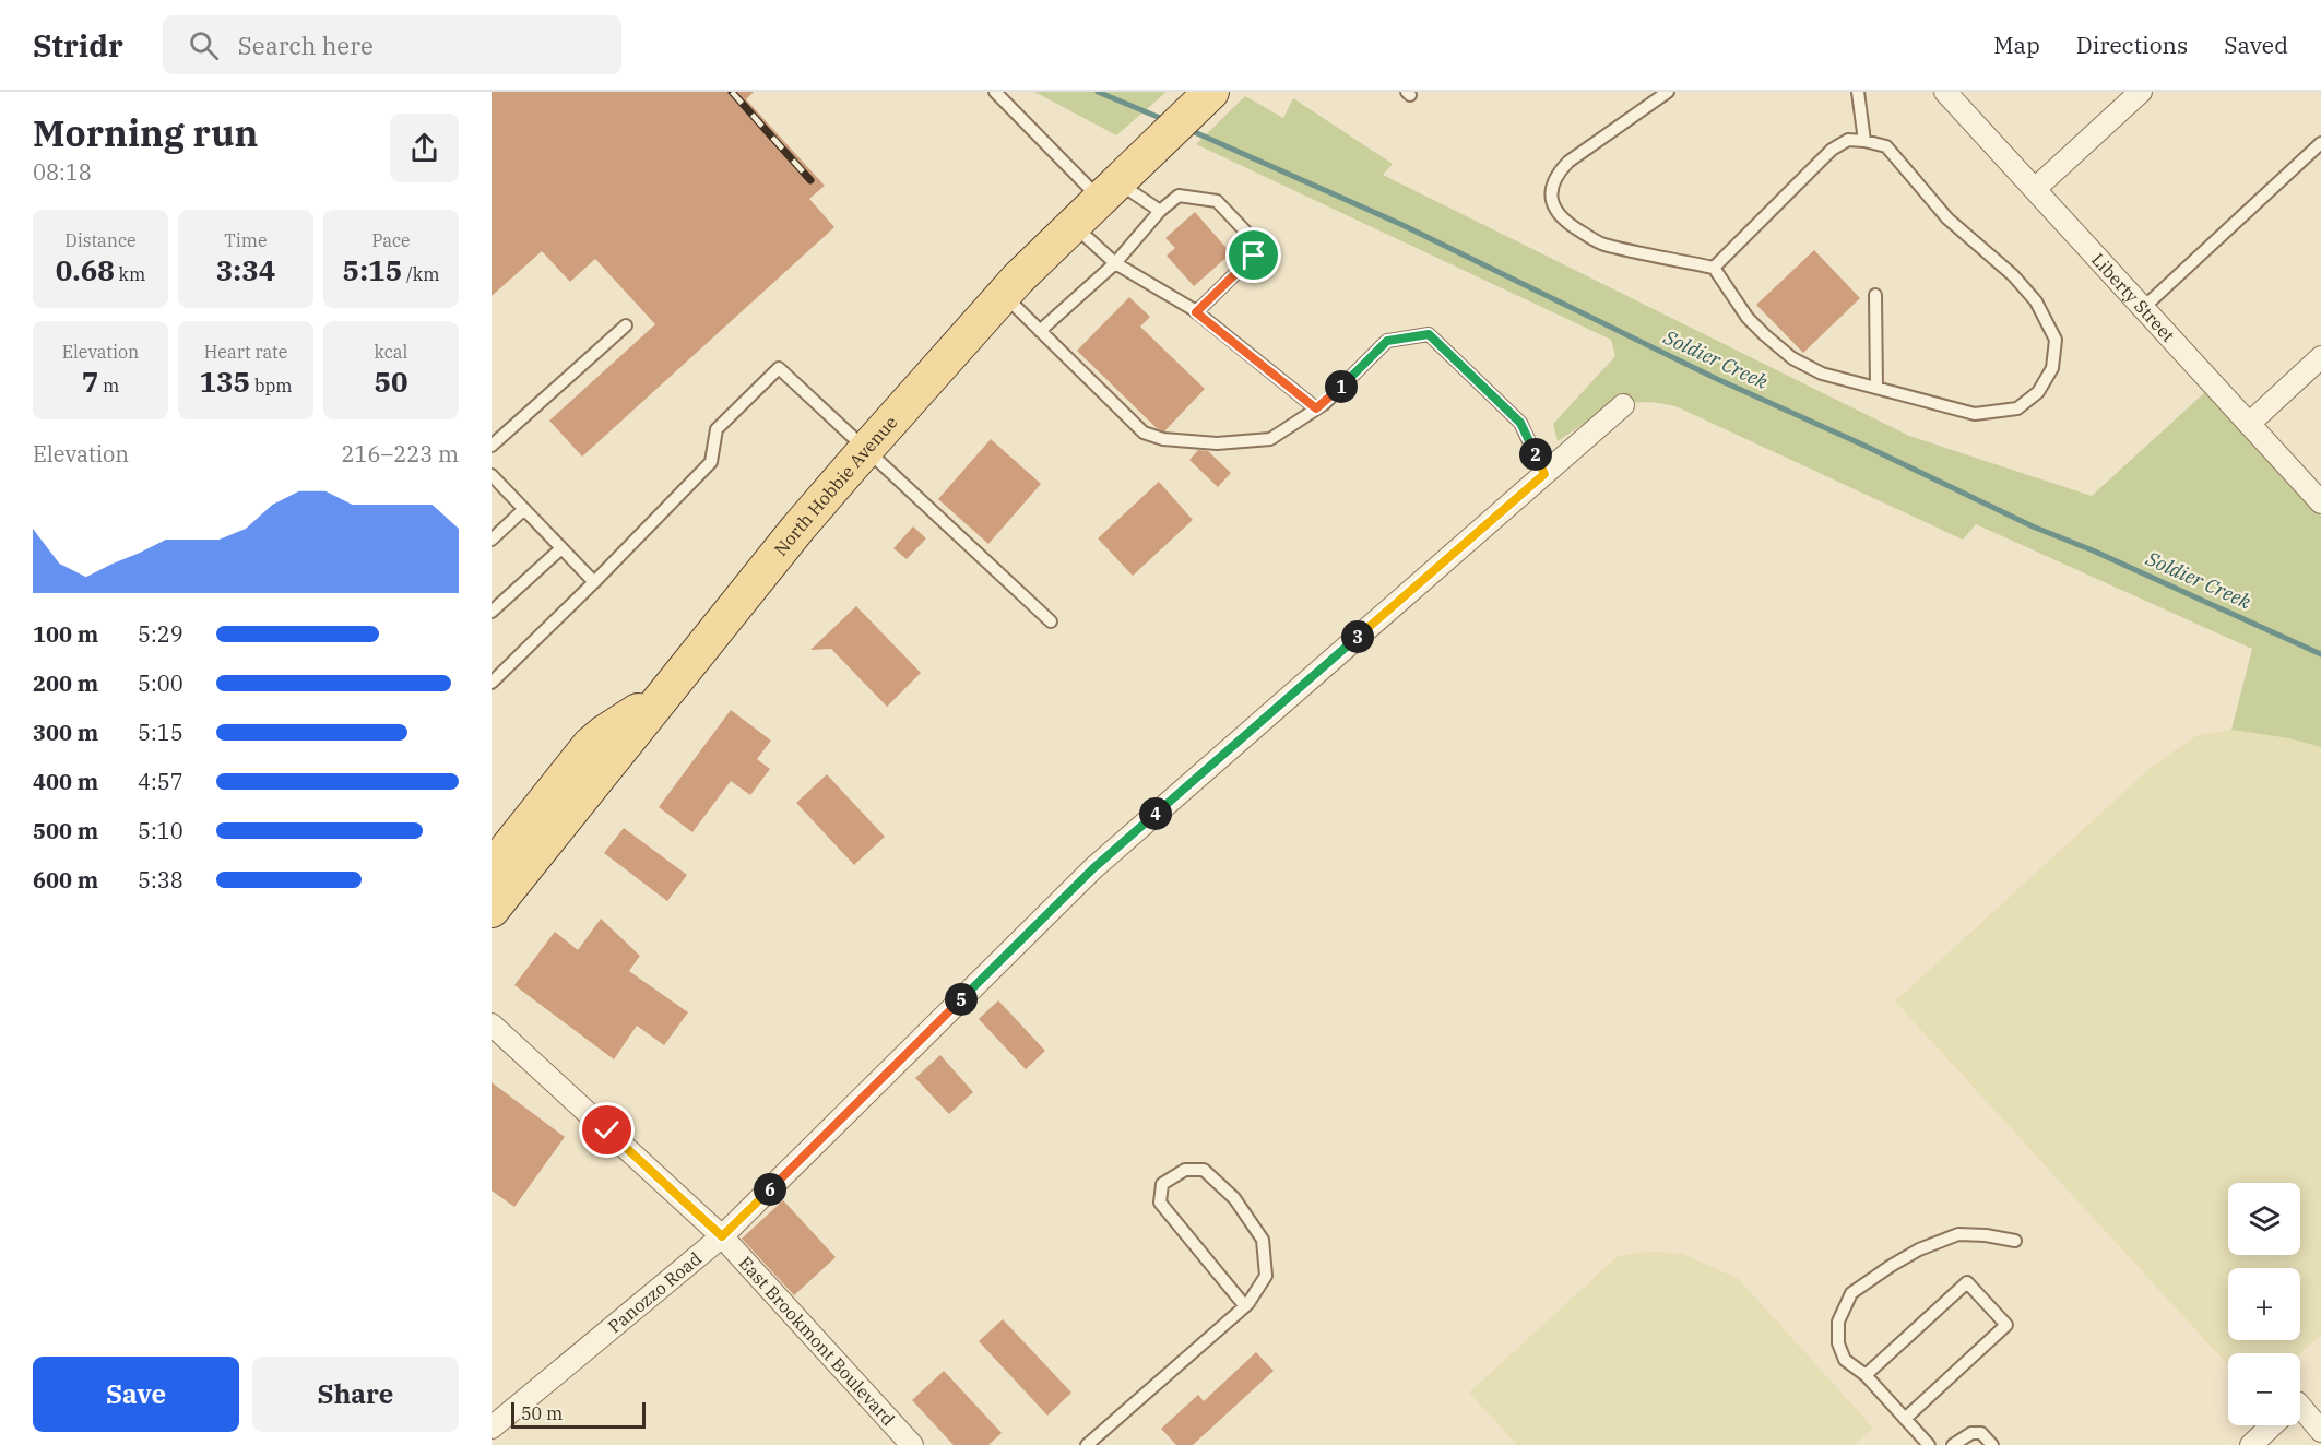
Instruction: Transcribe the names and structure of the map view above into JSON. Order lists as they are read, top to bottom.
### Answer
{
  "streets": {
    "main road": ["North Hobbie Avenue"],
    "street": ["Liberty Street", "Panozzo Road", "East Brookmont Boulevard"]
  },
  "crossings": [
    ["Panozzo Road", "East Brookmont Boulevard"]
  ],
  "water": ["Soldier Creek"],
  "scale_bar": "50 m",
  "page": {
    "header": "Stridr",
    "search": "Search here",
    "nav": ["Map", "Directions", "Saved"],
    "heading": ["Morning run", "08:18"],
    "stats": [
      ["Distance", "0.68 km"],
      ["Time", "3:34"],
      ["Pace", "5:15 /km"],
      ["Elevation", "7 m"],
      ["Heart rate", "135 bpm"],
      ["kcal", "50"]
    ],
    "pins": [
      "1",
      "2",
      "3",
      "4",
      "5",
      "6"
    ],
    "chart": ["Elevation", "216–223 m"],
    "list": [
      {
        "name": "100 m",
        "note": "5:29"
      },
      {
        "name": "200 m",
        "note": "5:00"
      },
      {
        "name": "300 m",
        "note": "5:15"
      },
      {
        "name": "400 m",
        "note": "4:57"
      },
      {
        "name": "500 m",
        "note": "5:10"
      },
      {
        "name": "600 m",
        "note": "5:38"
      }
    ],
    "map_buttons": ["+", "−"],
    "buttons": ["Save", "Share"],
    "scale": "50 m"
  }
}
